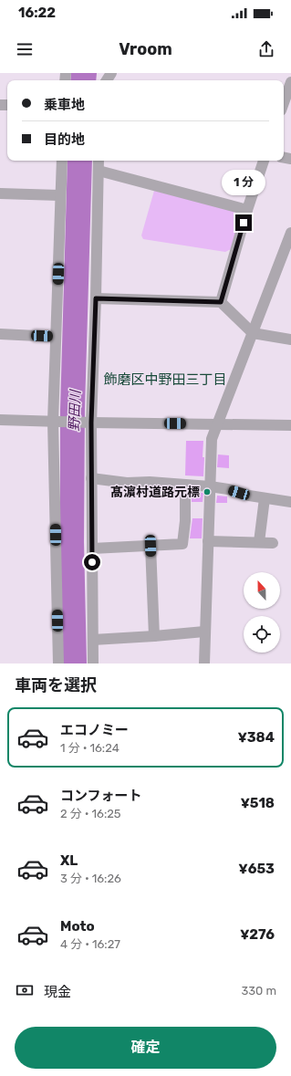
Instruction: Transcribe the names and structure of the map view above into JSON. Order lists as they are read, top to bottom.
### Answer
{
  "districts": ["飾磨区中野田三丁目"],
  "water": ["野田川"],
  "places": ["髙濵村道路元標"],
  "north": "top",
  "page": {
    "status": "16:22",
    "header": "Vroom",
    "banner": ["乗車地", "目的地"],
    "bubble": "1 分",
    "heading": "車両を選択",
    "list": [
      {
        "name": "エコノミー",
        "note": "1 分 · 16:24",
        "value": "¥384"
      },
      {
        "name": "コンフォート",
        "note": "2 分 · 16:25",
        "value": "¥518"
      },
      {
        "name": "XL",
        "note": "3 分 · 16:26",
        "value": "¥653"
      },
      {
        "name": "Moto",
        "note": "4 分 · 16:27",
        "value": "¥276"
      }
    ],
    "pay": ["現金", "330 m"],
    "buttons": "確定"
  }
}
